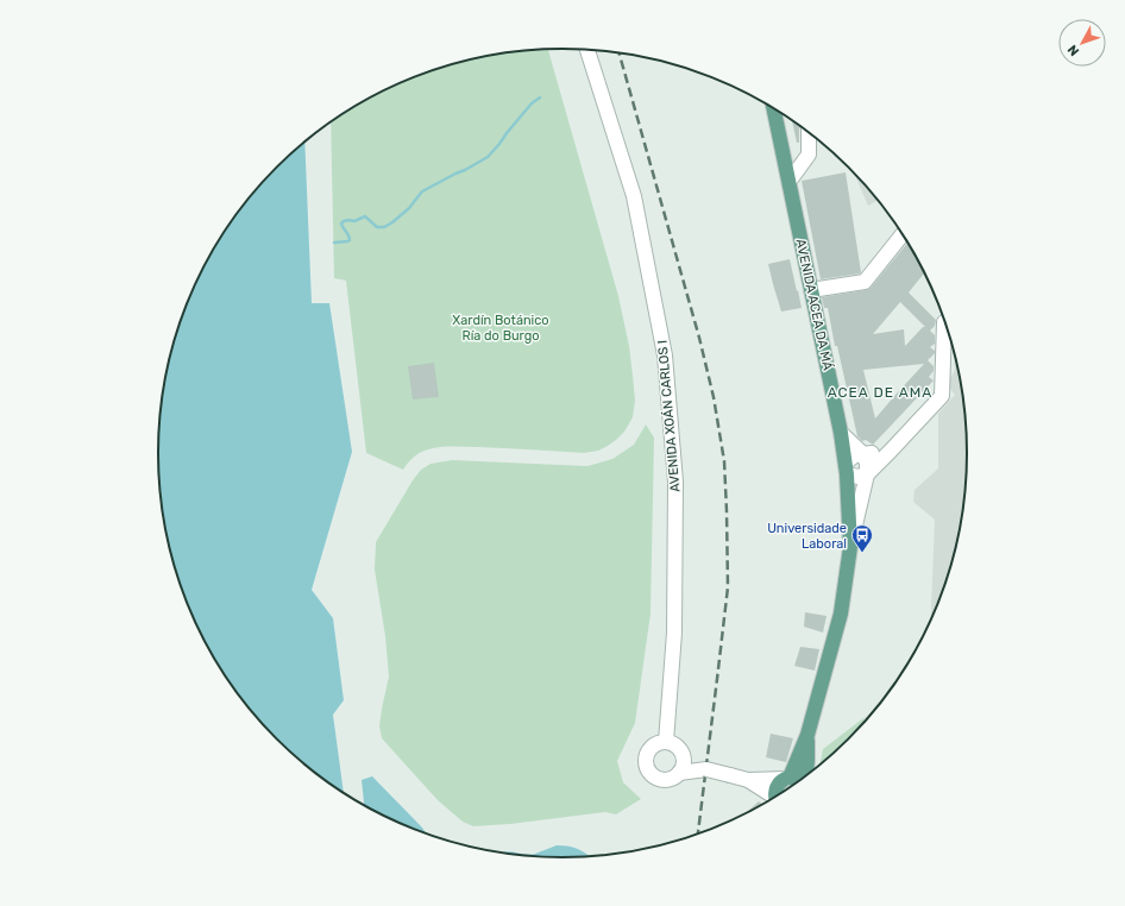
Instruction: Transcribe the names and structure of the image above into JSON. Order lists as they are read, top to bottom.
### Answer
{
  "streets": {
    "main road": ["AVENIDA ACEA DA MÁ"],
    "street": ["AVENIDA XOÁN CARLOS I"]
  },
  "districts": ["ACEA DE AMA"],
  "parks": ["Xardín Botánico Ría do Burgo"],
  "places": {
    "bus stop": ["Universidade Laboral"]
  },
  "north": "bottom left"
}
